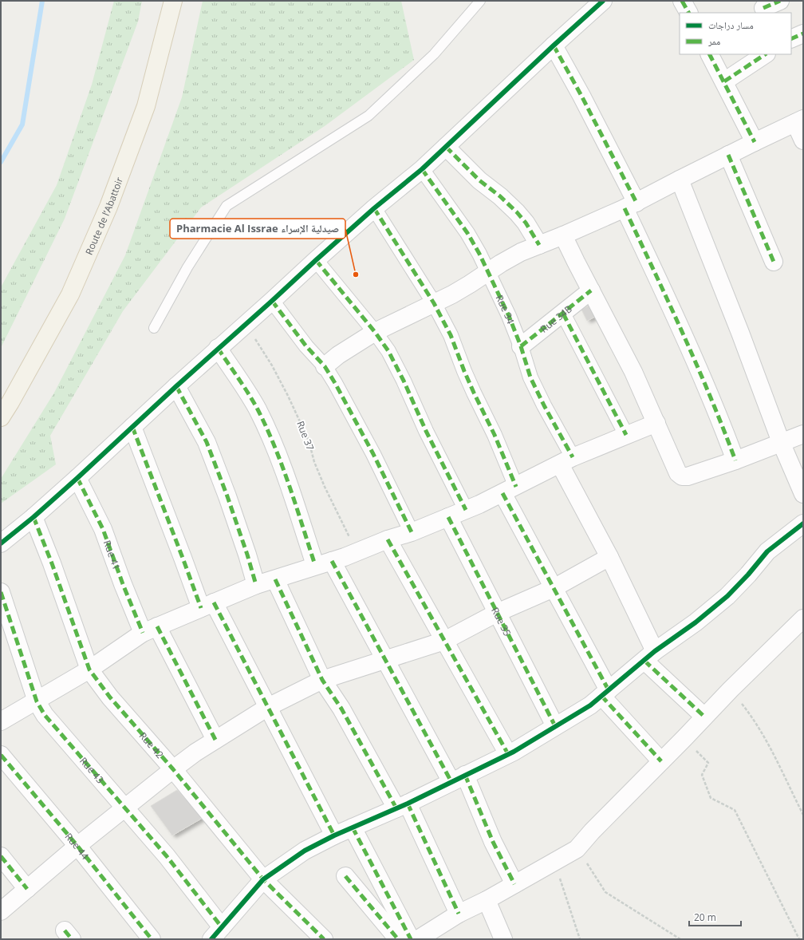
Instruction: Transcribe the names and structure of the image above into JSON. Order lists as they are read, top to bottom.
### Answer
{
  "streets": {
    "main road": ["Route de l’Abattoir"],
    "street": [
      "Rue 34",
      "Rue 34B",
      "Rue 41",
      "Rue 35",
      "Rue 42",
      "Rue 43",
      "Rue 44"
    ],
    "path": ["Rue 37"]
  },
  "crossings": [
    ["Rue 34", "Rue 34B"]
  ],
  "places": ["Pharmacie Al Issrae صيدلية الإسراء"],
  "legend": ["مسار دراجات", "ممر"],
  "scale_bar": "20 m"
}
